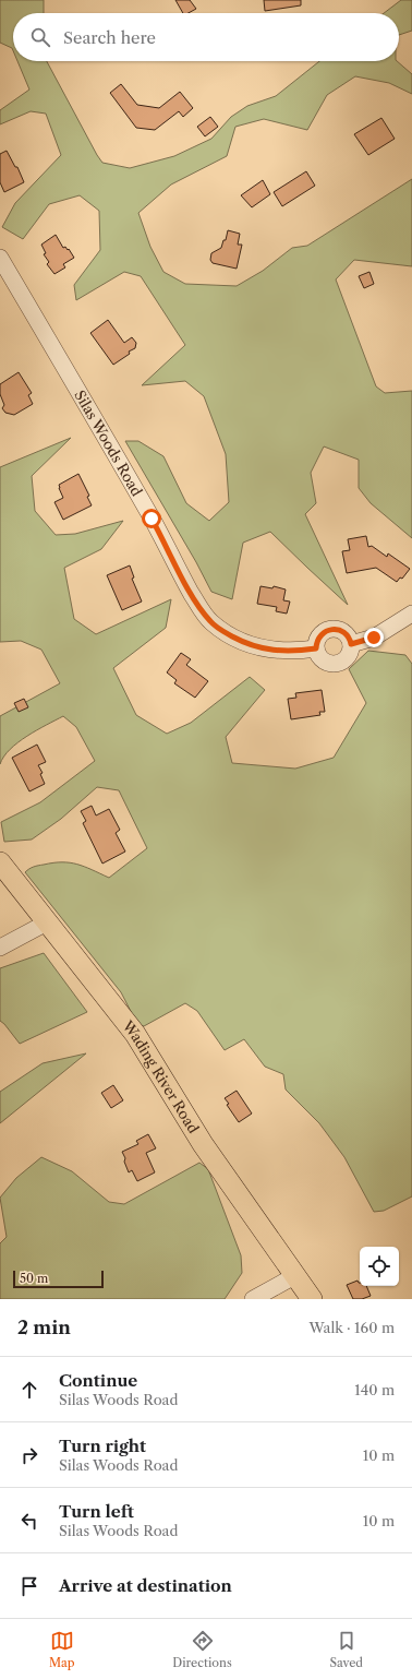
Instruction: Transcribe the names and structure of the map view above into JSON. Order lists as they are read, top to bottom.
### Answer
{
  "streets": {
    "main road": ["Wading River Road"],
    "street": ["Silas Woods Road"]
  },
  "scale_bar": "50 m",
  "page": {
    "search": "Search here",
    "scale": "50 m",
    "heading": ["2 min", "Walk · 160 m"],
    "list": [
      ["Continue", "Silas Woods Road", "140 m"],
      ["Turn right", "Silas Woods Road", "10 m"],
      ["Turn left", "Silas Woods Road", "10 m"],
      "Arrive at destination"
    ],
    "nav": ["Map", "Directions", "Saved"]
  }
}
